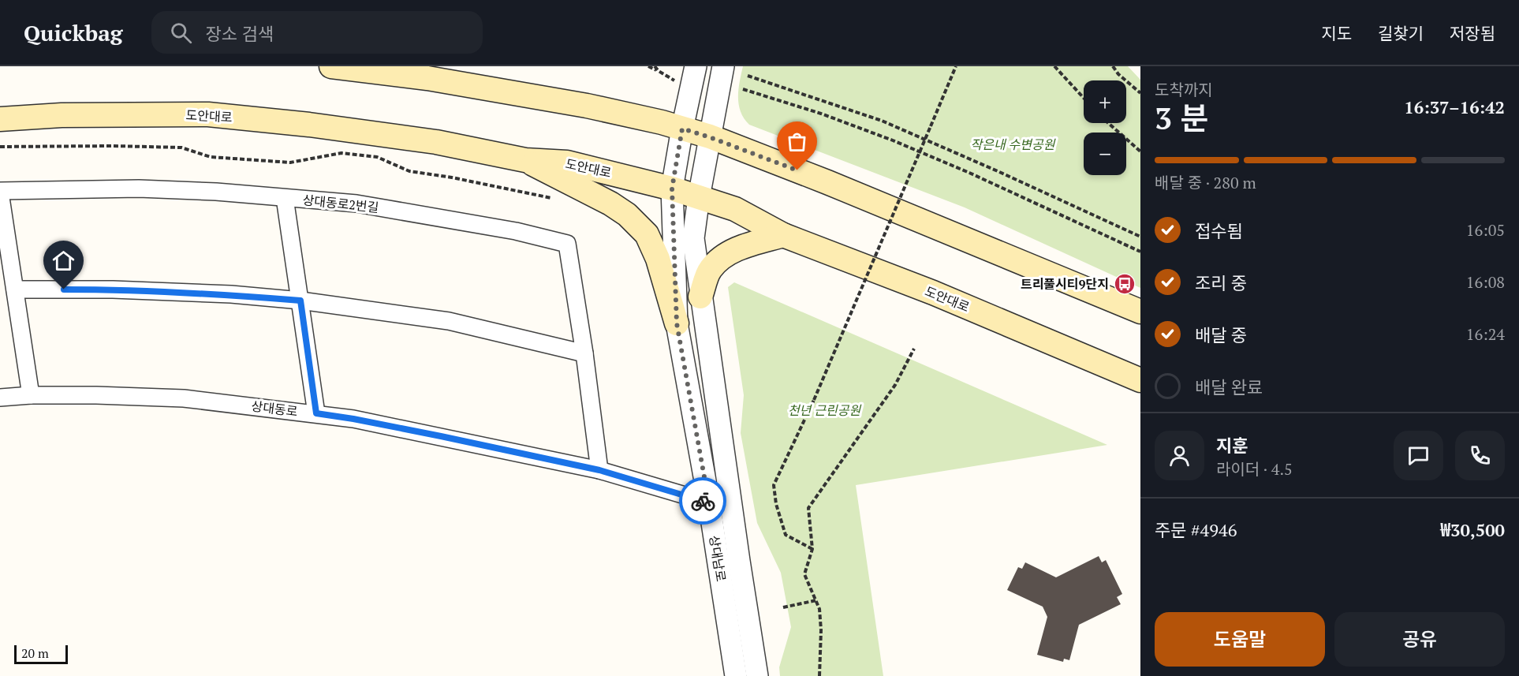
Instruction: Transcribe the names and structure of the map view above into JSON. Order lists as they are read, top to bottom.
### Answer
{
  "streets": {
    "main road": ["도안대로"],
    "street": ["상대동로2번길", "상대동로", "상대남로"]
  },
  "crossings": [
    ["도안대로", "상대남로"],
    ["상대동로2번길", "상대동로"],
    ["상대동로", "상대남로"]
  ],
  "parks": ["작은내 수변공원", "천년 근린공원"],
  "places": {
    "bus stop": ["트리풀시티9단지"]
  },
  "scale_bar": "20 m",
  "page": {
    "header": "Quickbag",
    "search": "장소 검색",
    "nav": ["지도", "길찾기", "저장됨"],
    "heading": ["3 분", "도착까지", "16:37–16:42"],
    "panel": [
      "지훈",
      "라이더 · 4.5",
      "주문 #4946",
      "₩30,500"
    ],
    "map_buttons": ["+", "−"],
    "bar": "배달 중 · 280 m",
    "list": [
      ["접수됨", "16:05"],
      ["조리 중", "16:08"],
      ["배달 중", "16:24"],
      "배달 완료"
    ],
    "buttons": ["도움말", "공유"],
    "scale": "20 m"
  }
}
